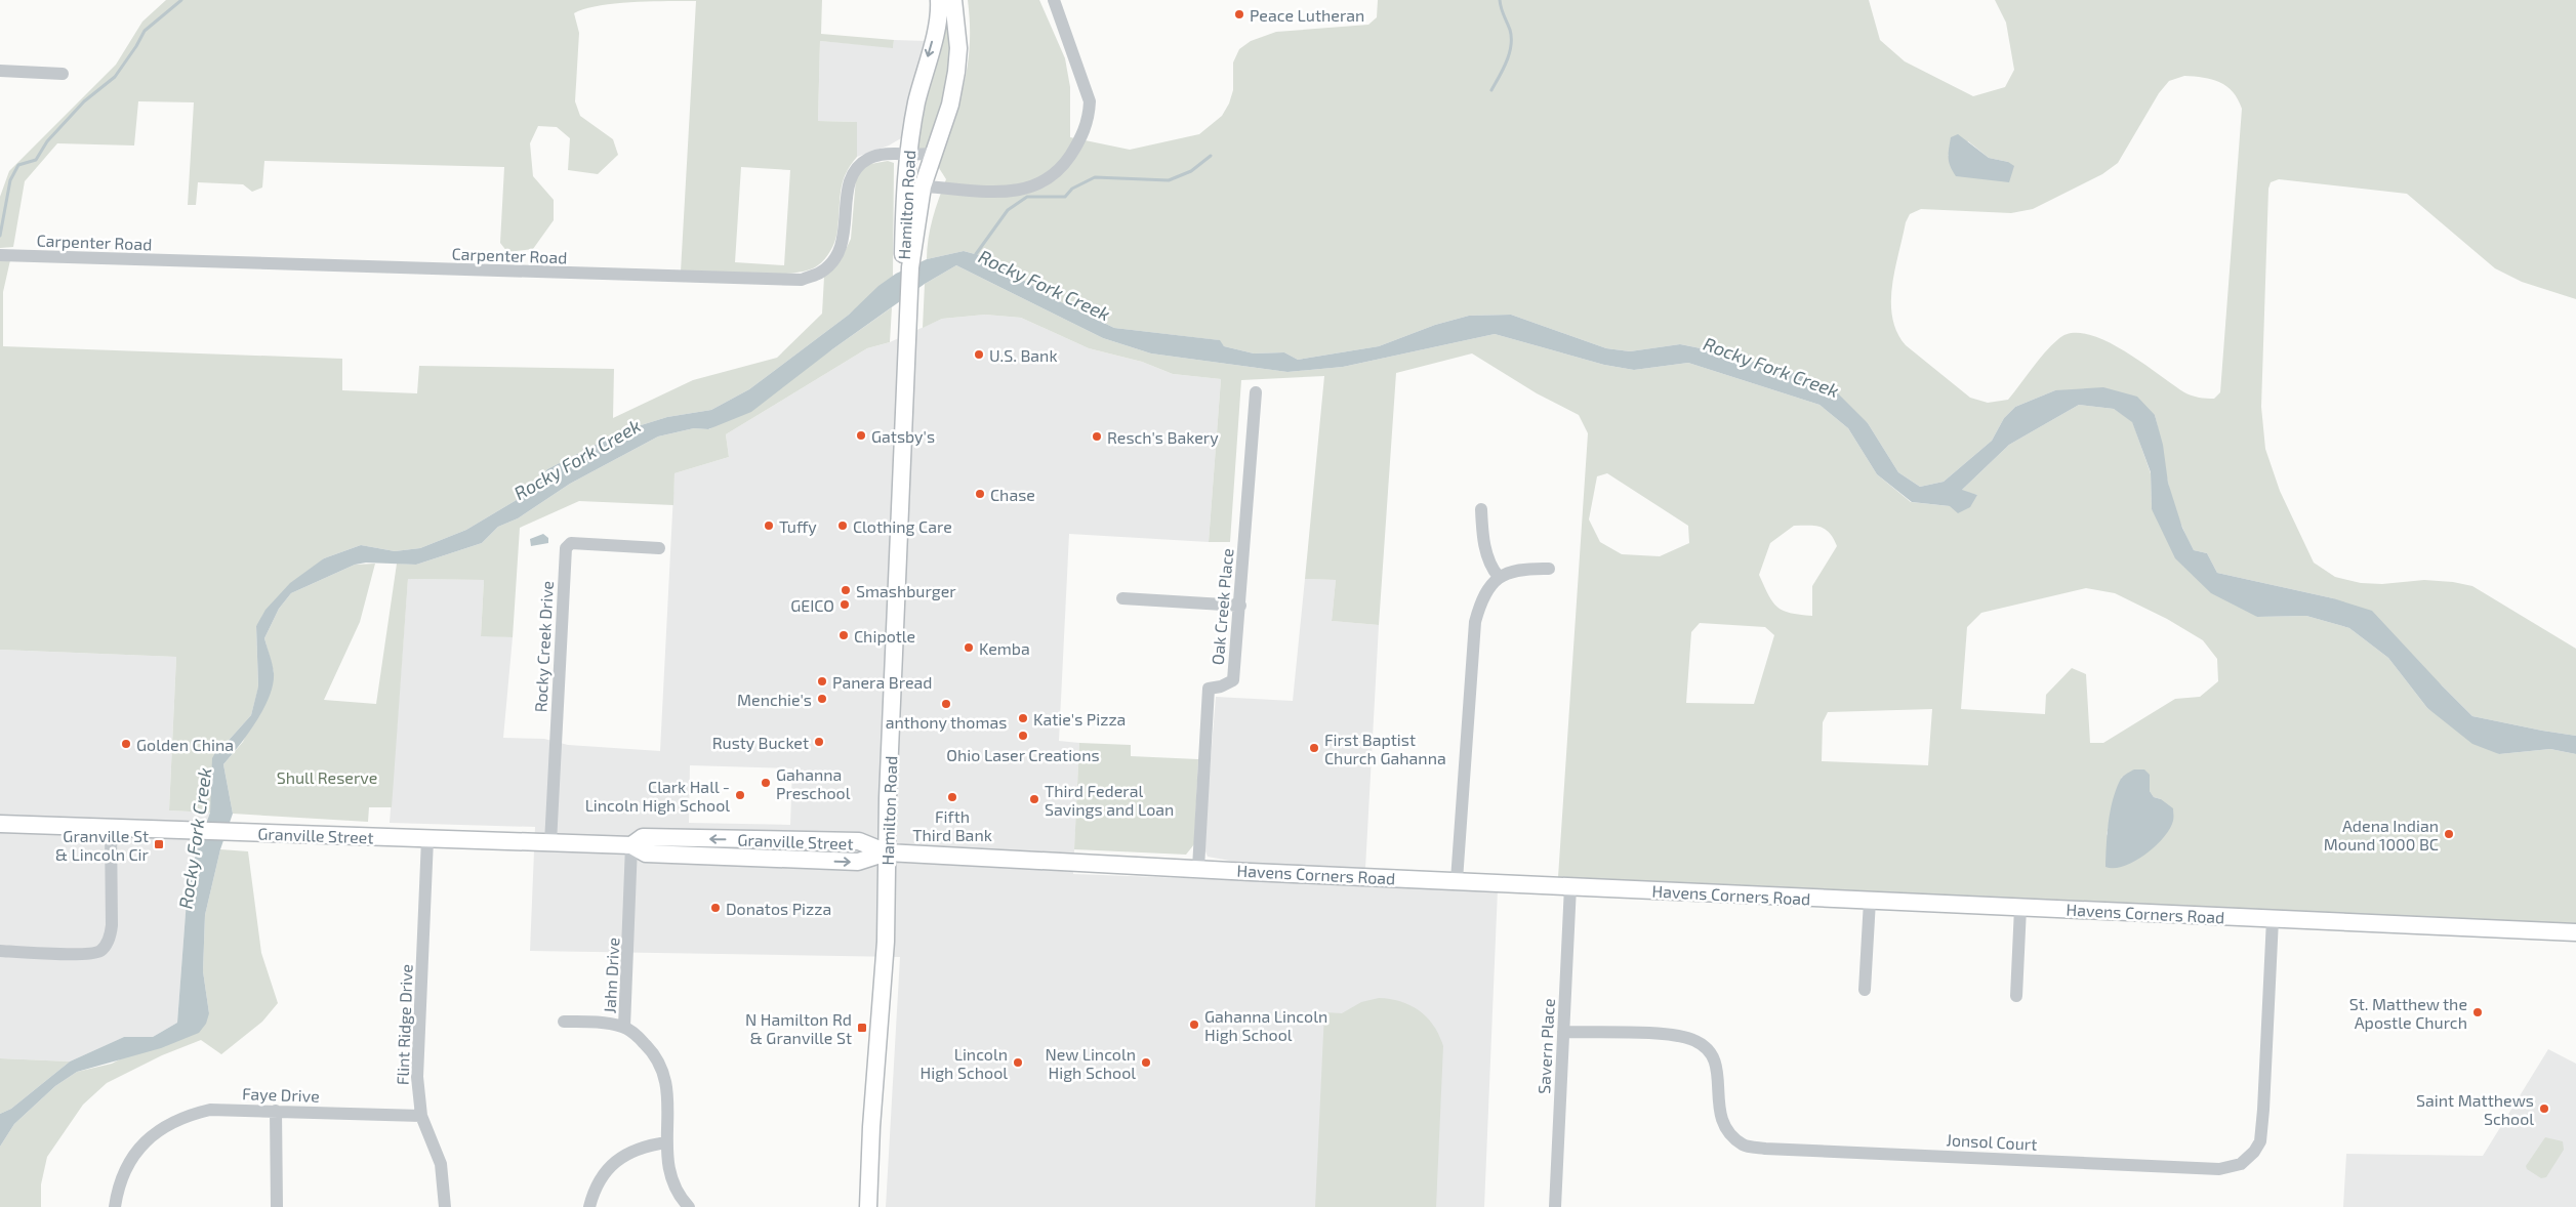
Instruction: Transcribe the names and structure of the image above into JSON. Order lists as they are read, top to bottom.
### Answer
{
  "streets": {
    "main road": ["Hamilton Road", "Granville Street", "Havens Corners Road"],
    "street": [
      "Carpenter Road",
      "Oak Creek Place",
      "Rocky Creek Drive",
      "Jahn Drive",
      "Flint Ridge Drive",
      "Savern Place",
      "Faye Drive",
      "Jonsol Court"
    ]
  },
  "crossings": [
    ["Hamilton Road", "Carpenter Road"],
    ["Hamilton Road", "Granville Street"],
    ["Hamilton Road", "Havens Corners Road"],
    ["Oak Creek Place", "Havens Corners Road"],
    ["Rocky Creek Drive", "Granville Street"],
    ["Granville Street", "Havens Corners Road"],
    ["Granville Street", "Jahn Drive"],
    ["Granville Street", "Flint Ridge Drive"],
    ["Havens Corners Road", "Savern Place"],
    ["Havens Corners Road", "Jonsol Court"],
    ["Flint Ridge Drive", "Faye Drive"],
    ["Savern Place", "Jonsol Court"]
  ],
  "water": ["Rocky Fork Creek"],
  "parks": ["Shull Reserve"],
  "places": {
    "other": [
      "Peace Lutheran",
      "U.S. Bank",
      "Gatsby's",
      "Resch's Bakery",
      "Chase",
      "Tuffy",
      "Clothing Care",
      "Smashburger",
      "GEICO",
      "Chipotle",
      "Kemba",
      "Panera Bread",
      "Menchie's",
      "anthony thomas",
      "Katie's Pizza",
      "Ohio Laser Creations",
      "Rusty Bucket",
      "Golden China",
      "First Baptist Church Gahanna",
      "Gahanna Preschool",
      "Clark Hall - Lincoln High School",
      "Fifth Third Bank",
      "Third Federal Savings and Loan",
      "Adena Indian Mound 1000 BC",
      "Donatos Pizza",
      "St. Matthew the Apostle Church",
      "Gahanna Lincoln High School",
      "Lincoln High School",
      "New Lincoln High School",
      "Saint Matthews School"
    ],
    "transit": ["Granville St & Lincoln Cir", "N Hamilton Rd & Granville St"]
  }
}
